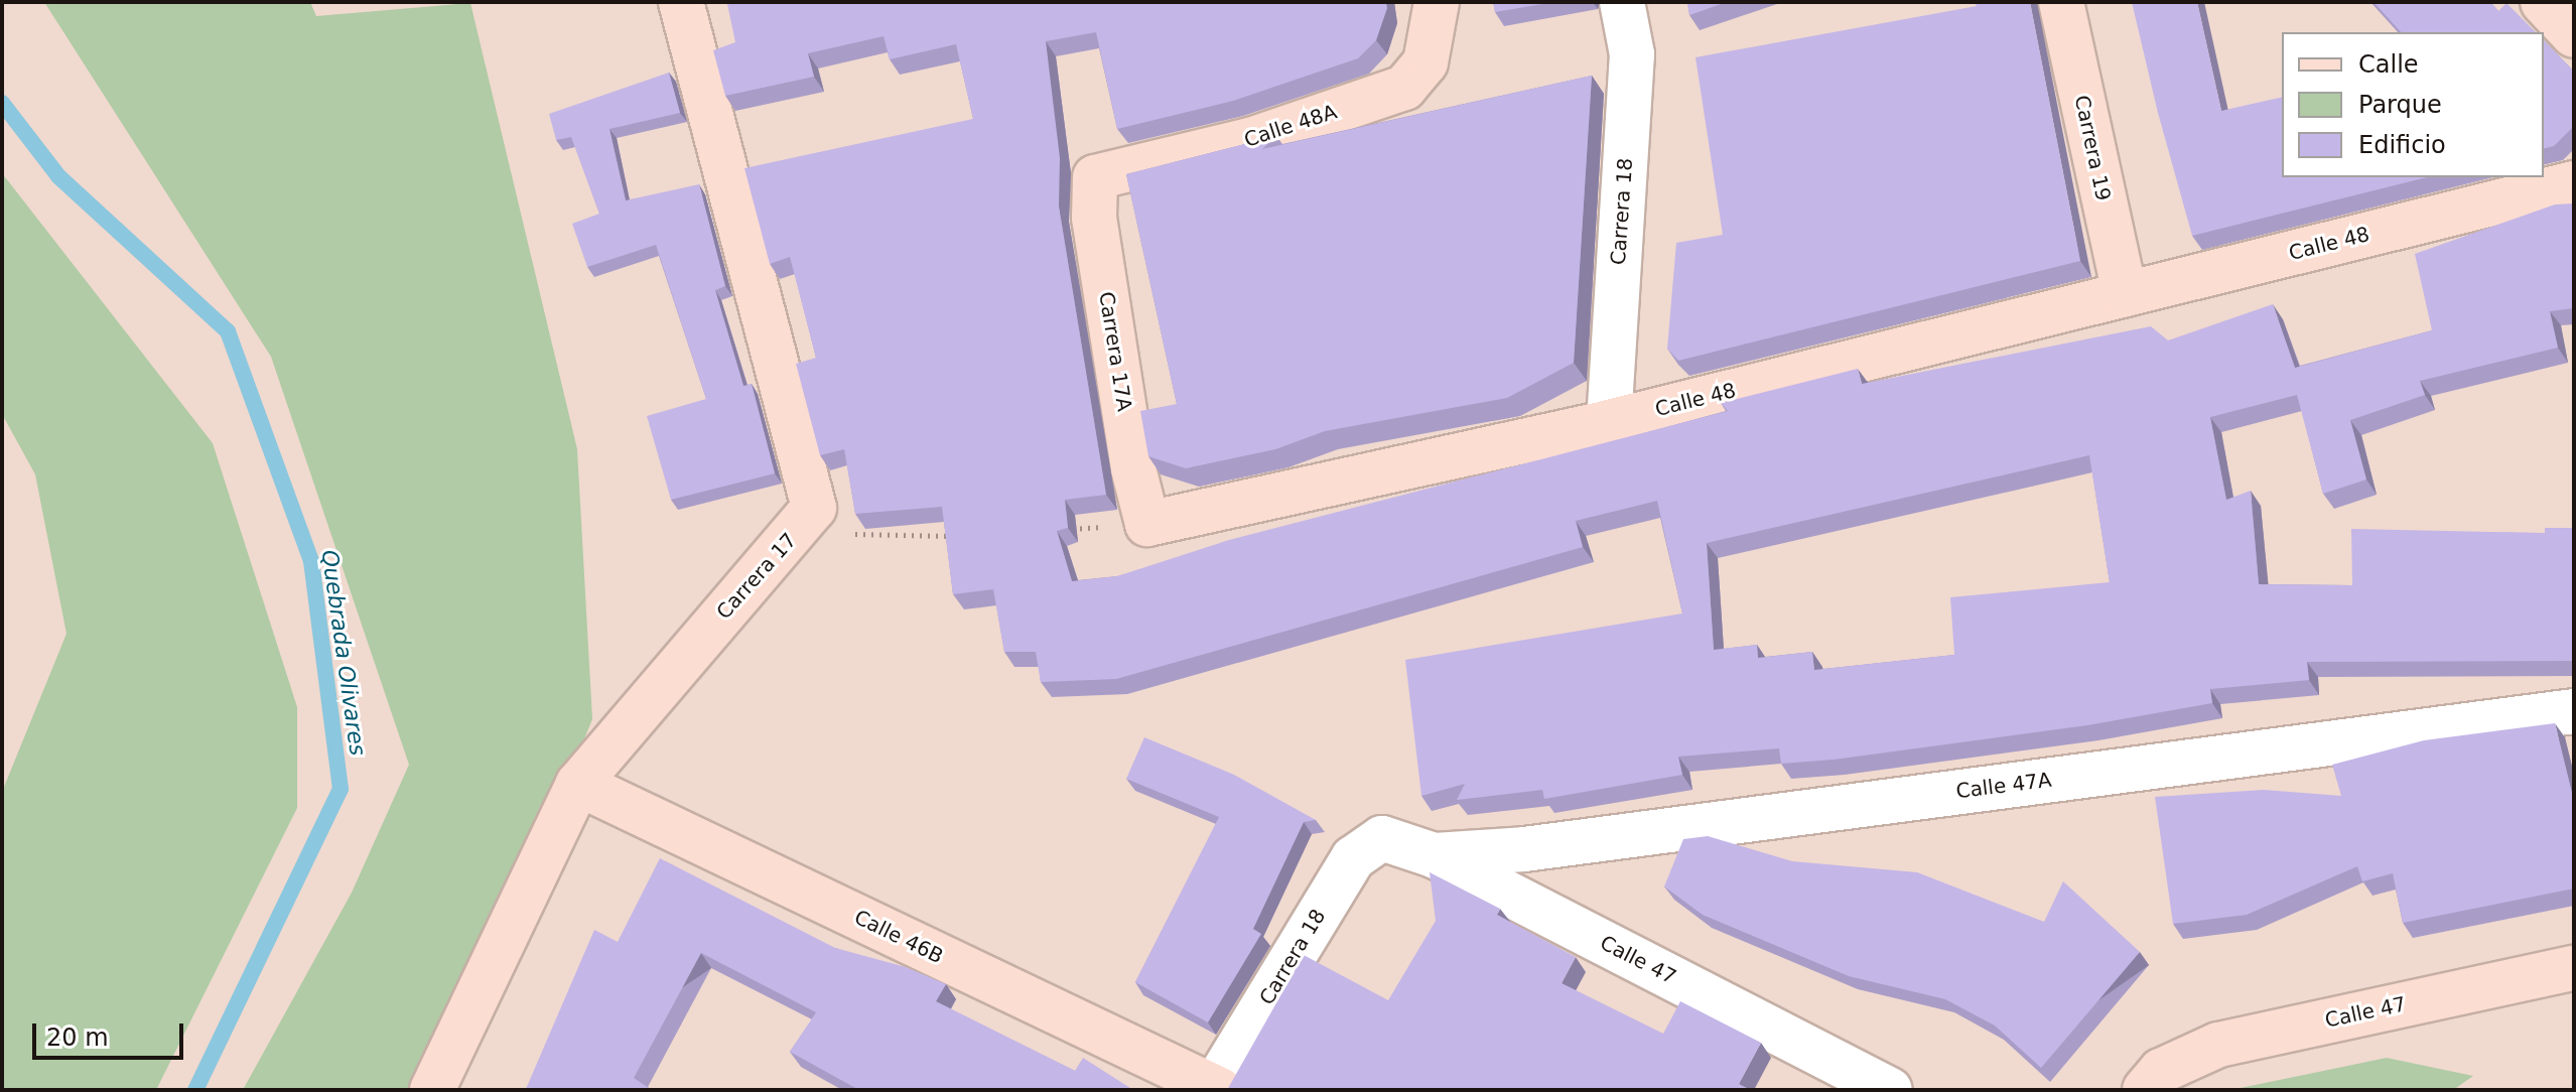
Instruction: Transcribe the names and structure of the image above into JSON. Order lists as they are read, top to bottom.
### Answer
{
  "streets": {
    "street": [
      "Calle 48A",
      "Carrera 19",
      "Carrera 18",
      "Calle 48",
      "Carrera 17A",
      "Carrera 17",
      "Calle 47A",
      "Calle 46B",
      "Calle 47"
    ]
  },
  "crossings": [
    ["Calle 48A", "Carrera 17A"],
    ["Carrera 19", "Calle 48"],
    ["Carrera 18", "Calle 48"],
    ["Carrera 18", "Calle 46B"],
    ["Carrera 18", "Calle 47"],
    ["Calle 48", "Carrera 17A"],
    ["Carrera 17", "Calle 46B"],
    ["Calle 47A", "Calle 47"]
  ],
  "water": ["Quebrada Olivares"],
  "legend": ["Calle", "Parque", "Edificio"],
  "scale_bar": "20 m"
}
